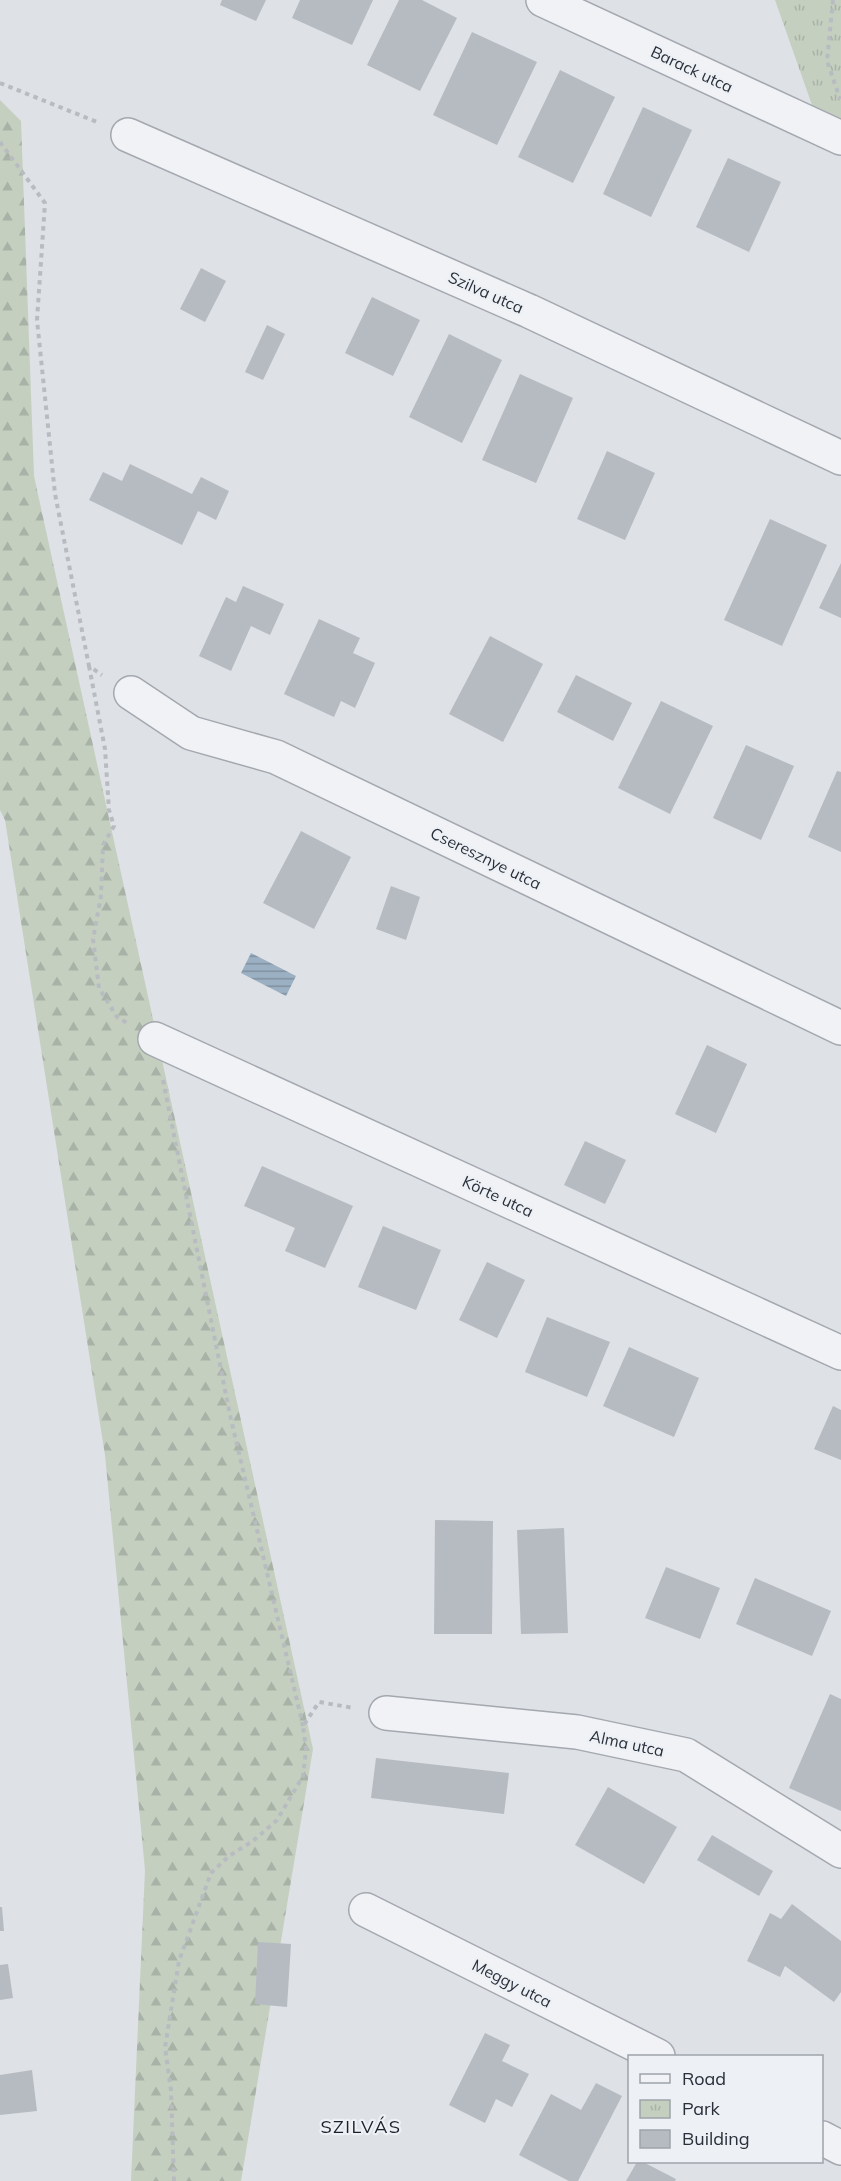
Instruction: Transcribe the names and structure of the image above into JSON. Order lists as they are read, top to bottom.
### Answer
{
  "streets": {
    "street": [
      "Barack utca",
      "Szilva utca",
      "Cseresznye utca",
      "Körte utca",
      "Alma utca",
      "Meggy utca"
    ]
  },
  "districts": ["SZILVÁS"],
  "legend": ["Road", "Park", "Building"]
}
